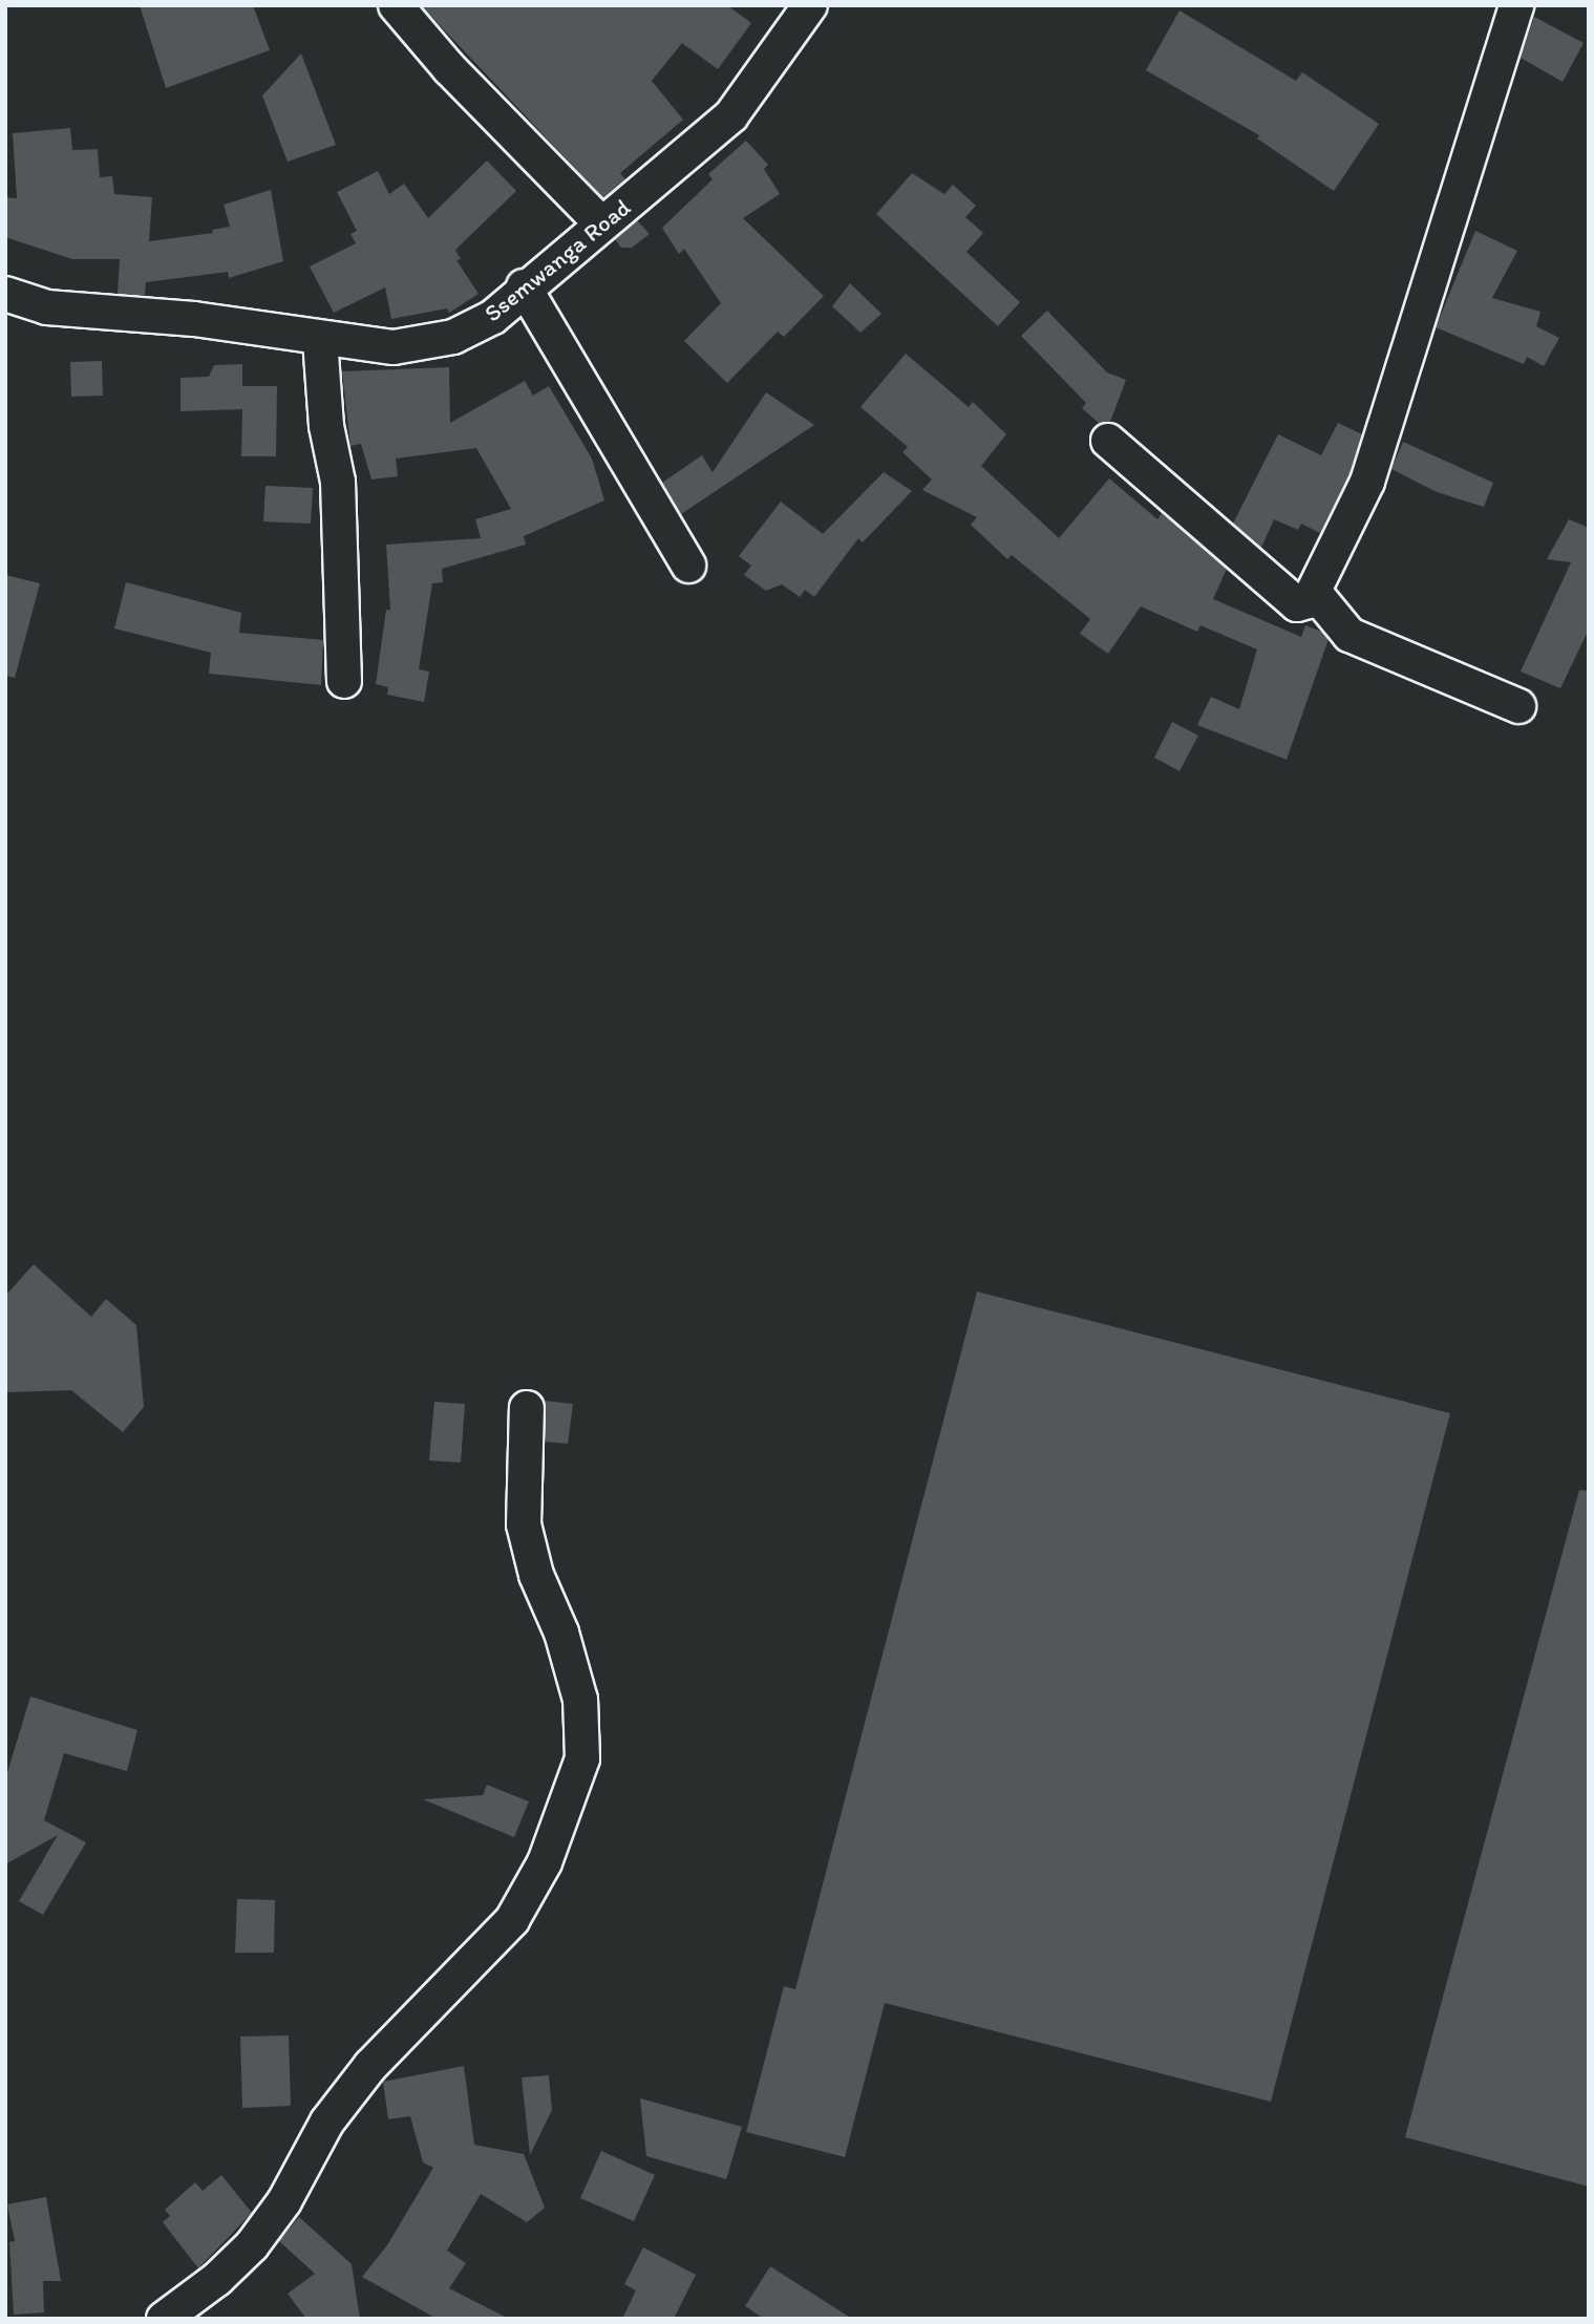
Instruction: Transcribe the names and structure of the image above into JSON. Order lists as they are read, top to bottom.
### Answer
{
  "streets": {
    "street": ["Ssemwanga Road"]
  }
}
